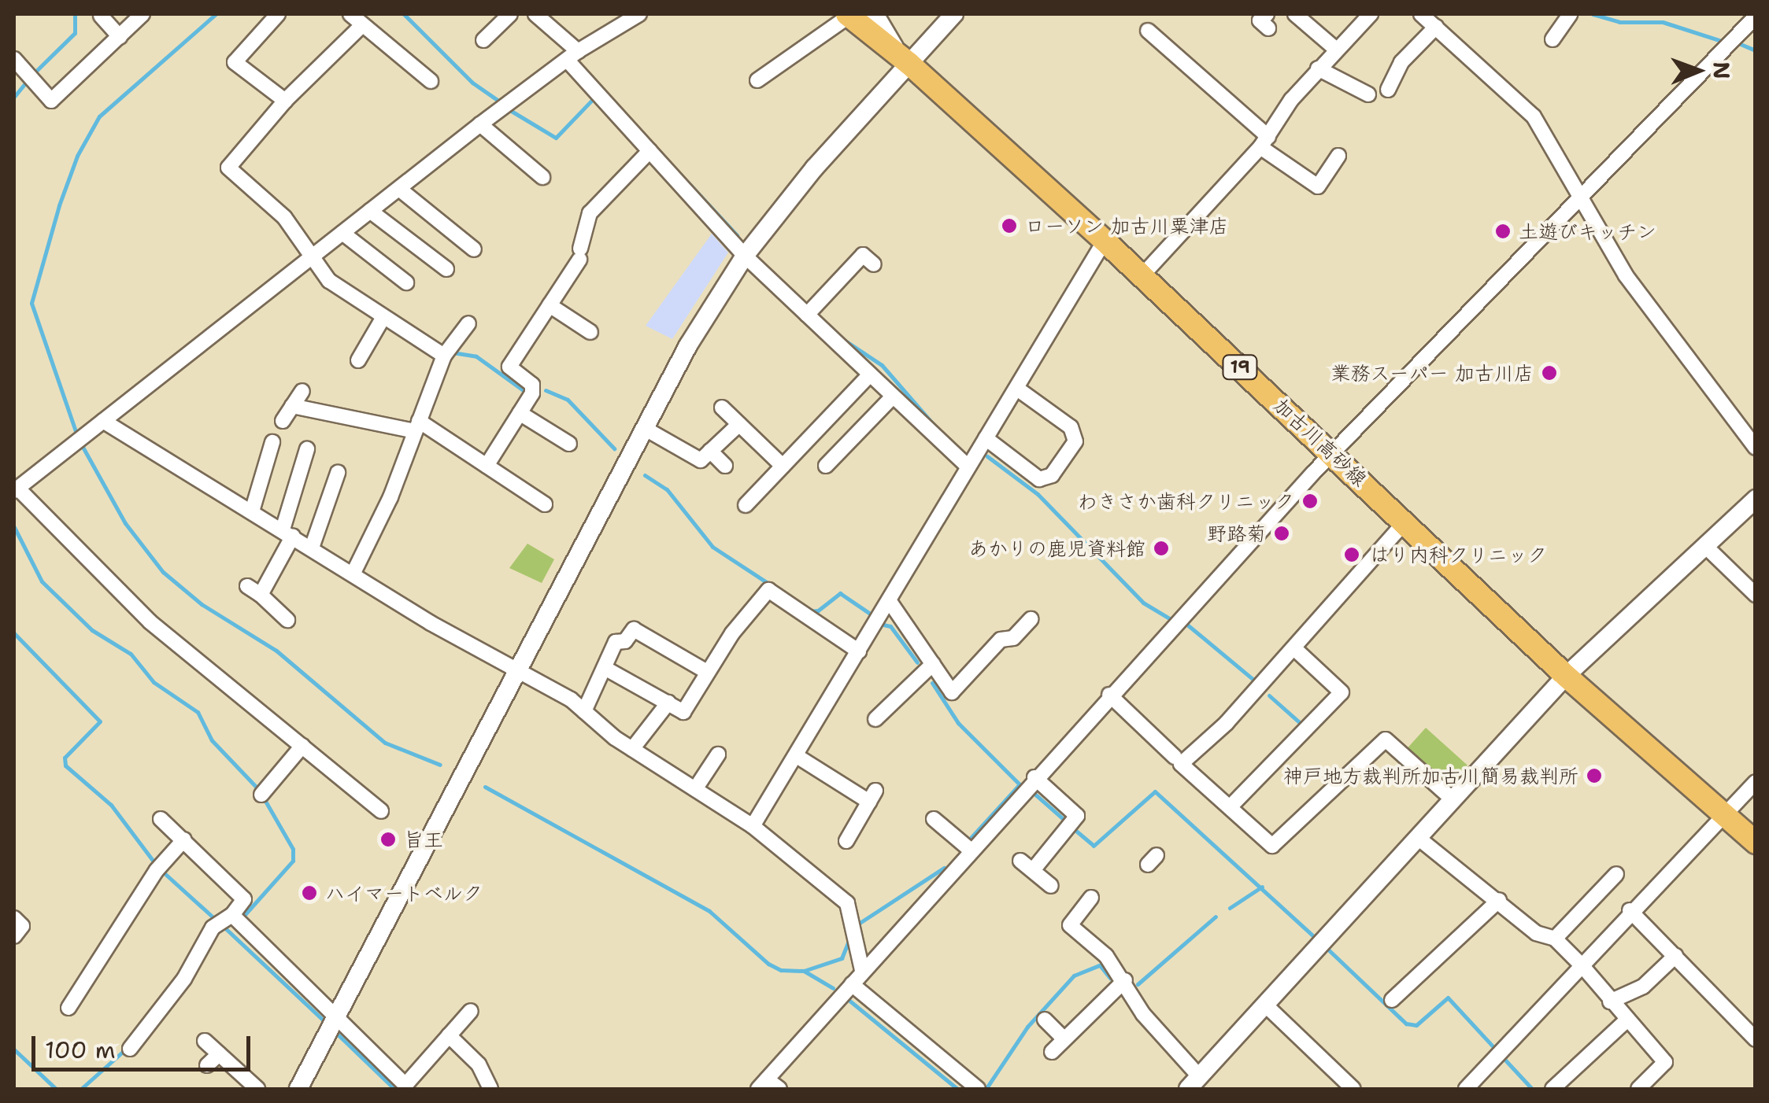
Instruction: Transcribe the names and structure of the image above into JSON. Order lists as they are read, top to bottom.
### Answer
{
  "streets": {
    "main road": ["19", "加古川高砂線"]
  },
  "places": [
    "ローソン 加古川粟津店",
    "土遊びキッチン",
    "業務スーパー 加古川店",
    "わきさか歯科クリニック",
    "野路菊",
    "あかりの鹿児資料館",
    "はり内科クリニック",
    "神戸地方裁判所加古川簡易裁判所",
    "旨王",
    "ハイマートベルク"
  ],
  "scale_bar": "100 m",
  "north": "right"
}
